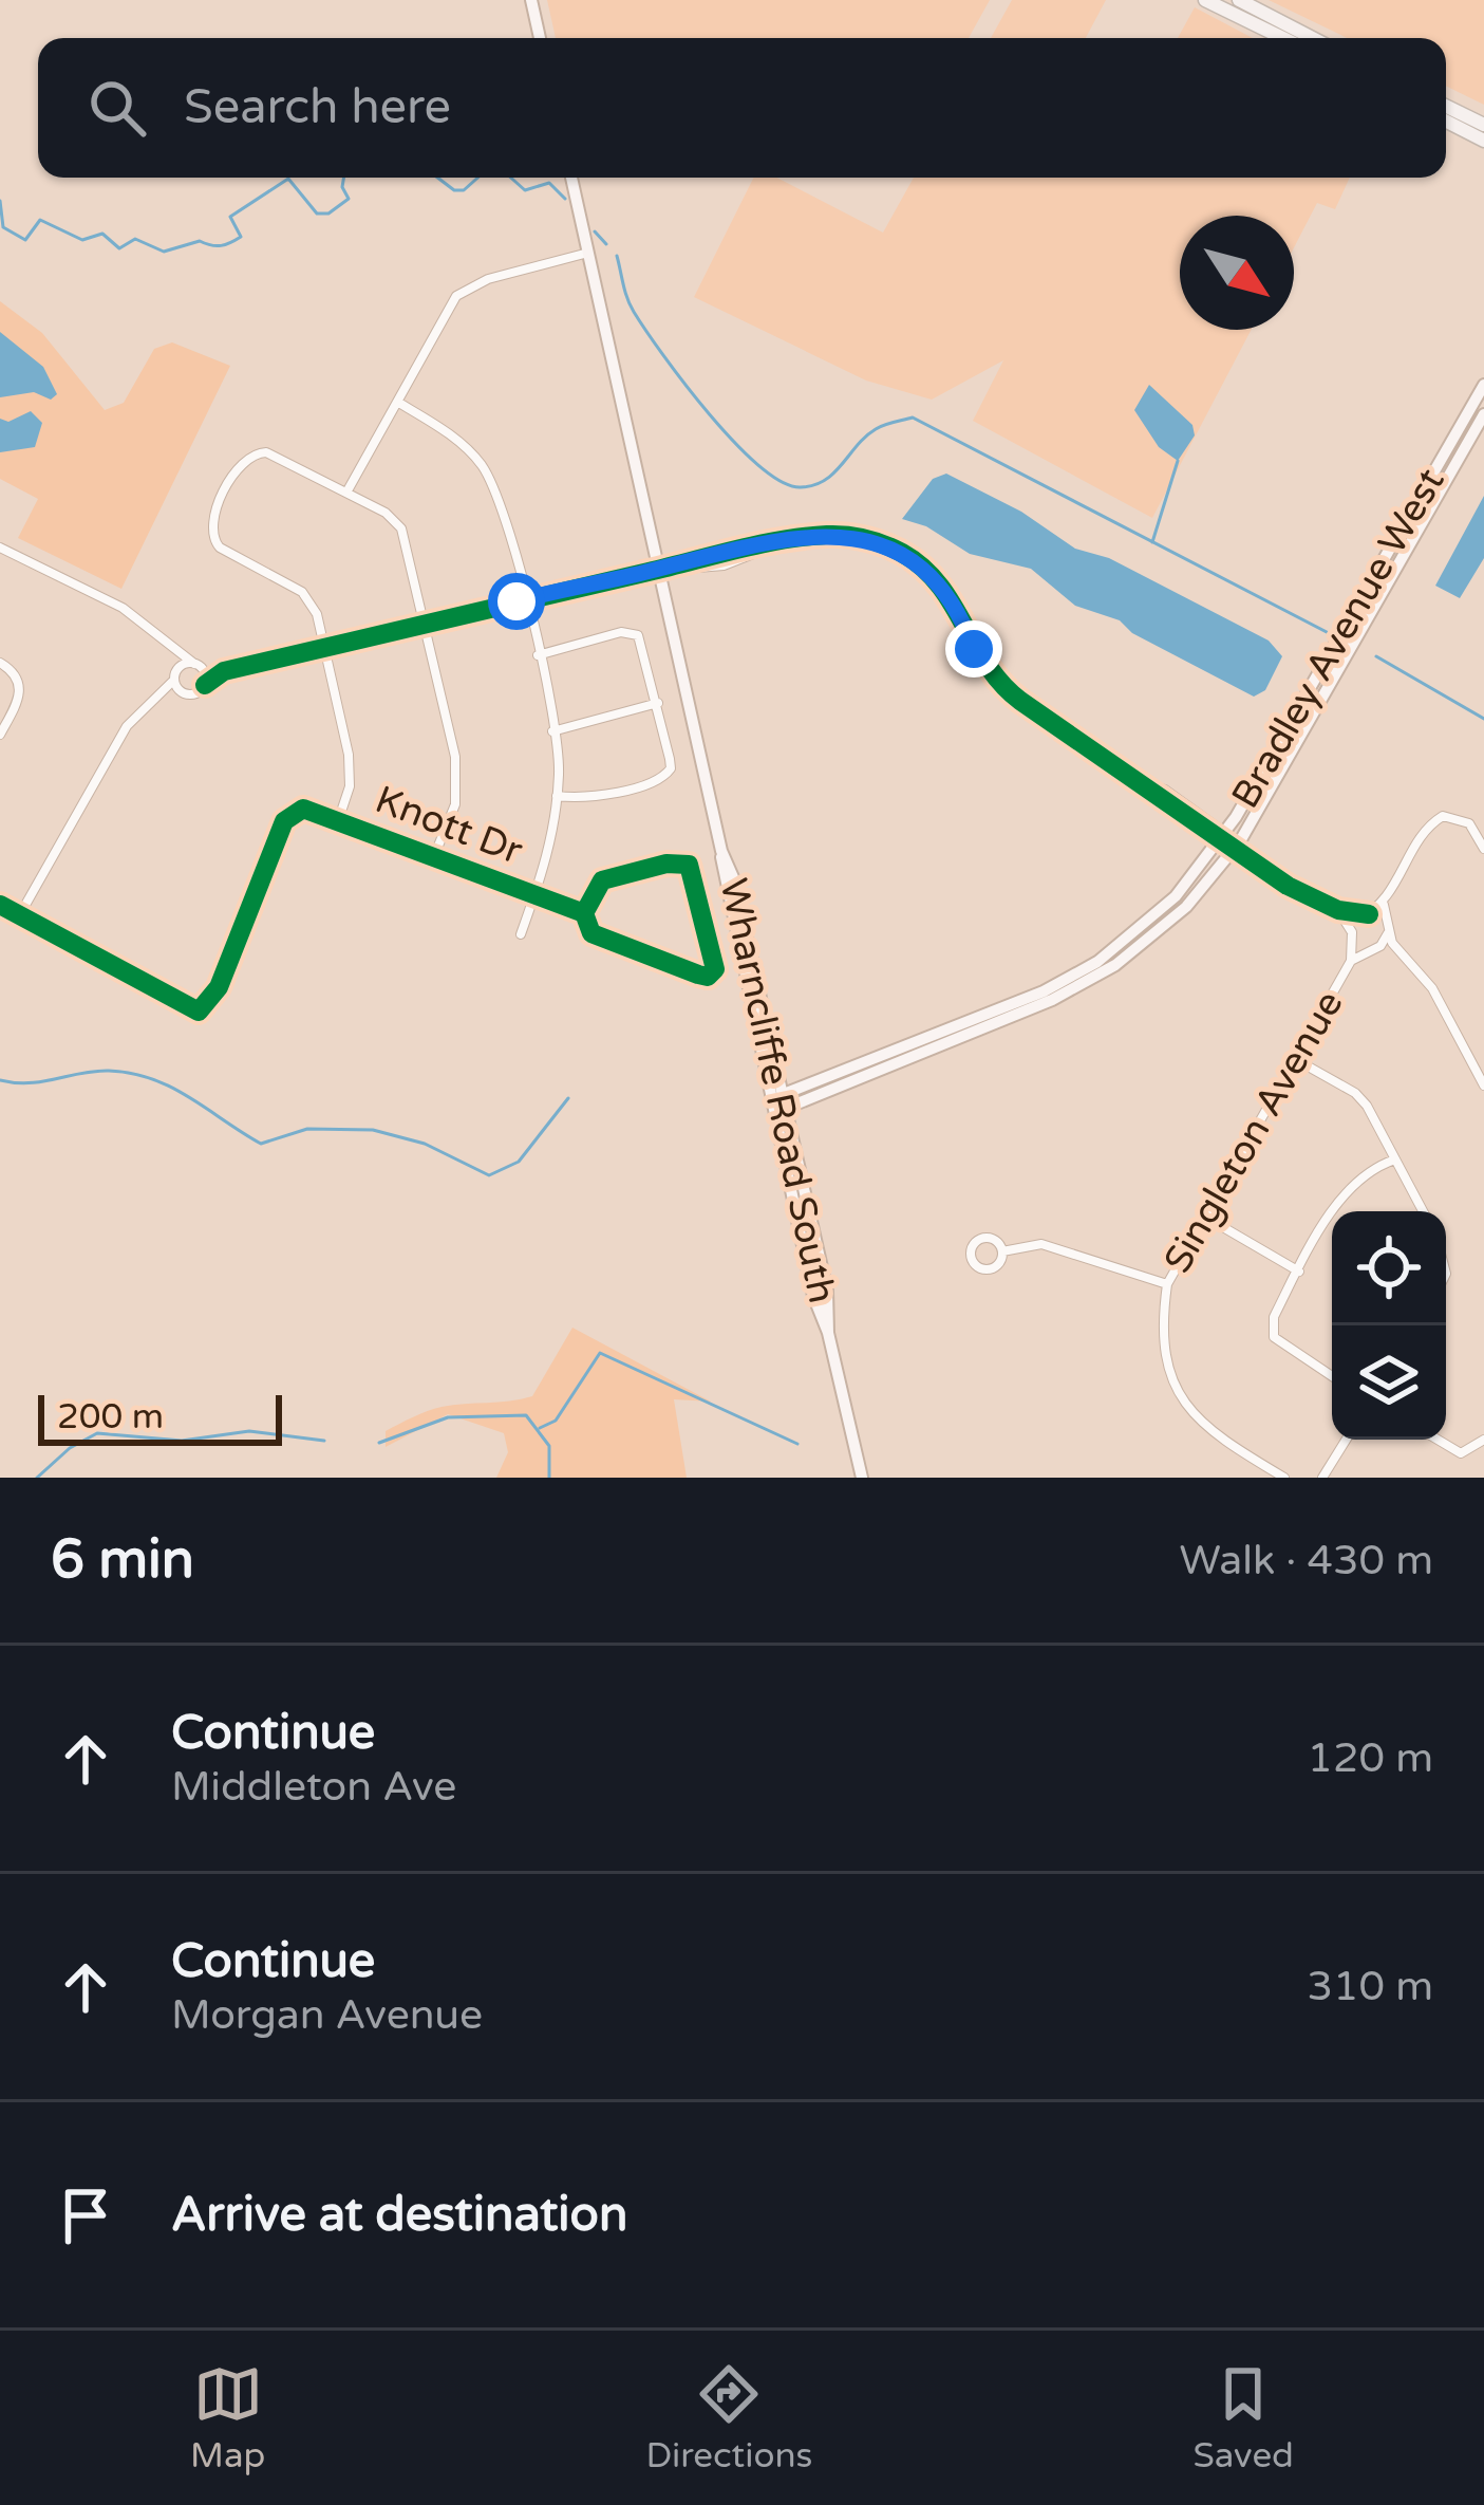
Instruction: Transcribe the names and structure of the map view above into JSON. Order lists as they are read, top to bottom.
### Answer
{
  "streets": {
    "main road": ["Bradley Avenue West", "Wharncliffe Road South"],
    "street": ["Knott Dr", "Singleton Avenue"]
  },
  "crossings": [
    ["Bradley Avenue West", "Wharncliffe Road South"]
  ],
  "scale_bar": "200 m",
  "north": "bottom right",
  "page": {
    "search": "Search here",
    "scale": "200 m",
    "heading": ["6 min", "Walk · 430 m"],
    "list": [
      ["Continue", "Middleton Ave", "120 m"],
      ["Continue", "Morgan Avenue", "310 m"],
      "Arrive at destination"
    ],
    "nav": ["Map", "Directions", "Saved"]
  }
}
